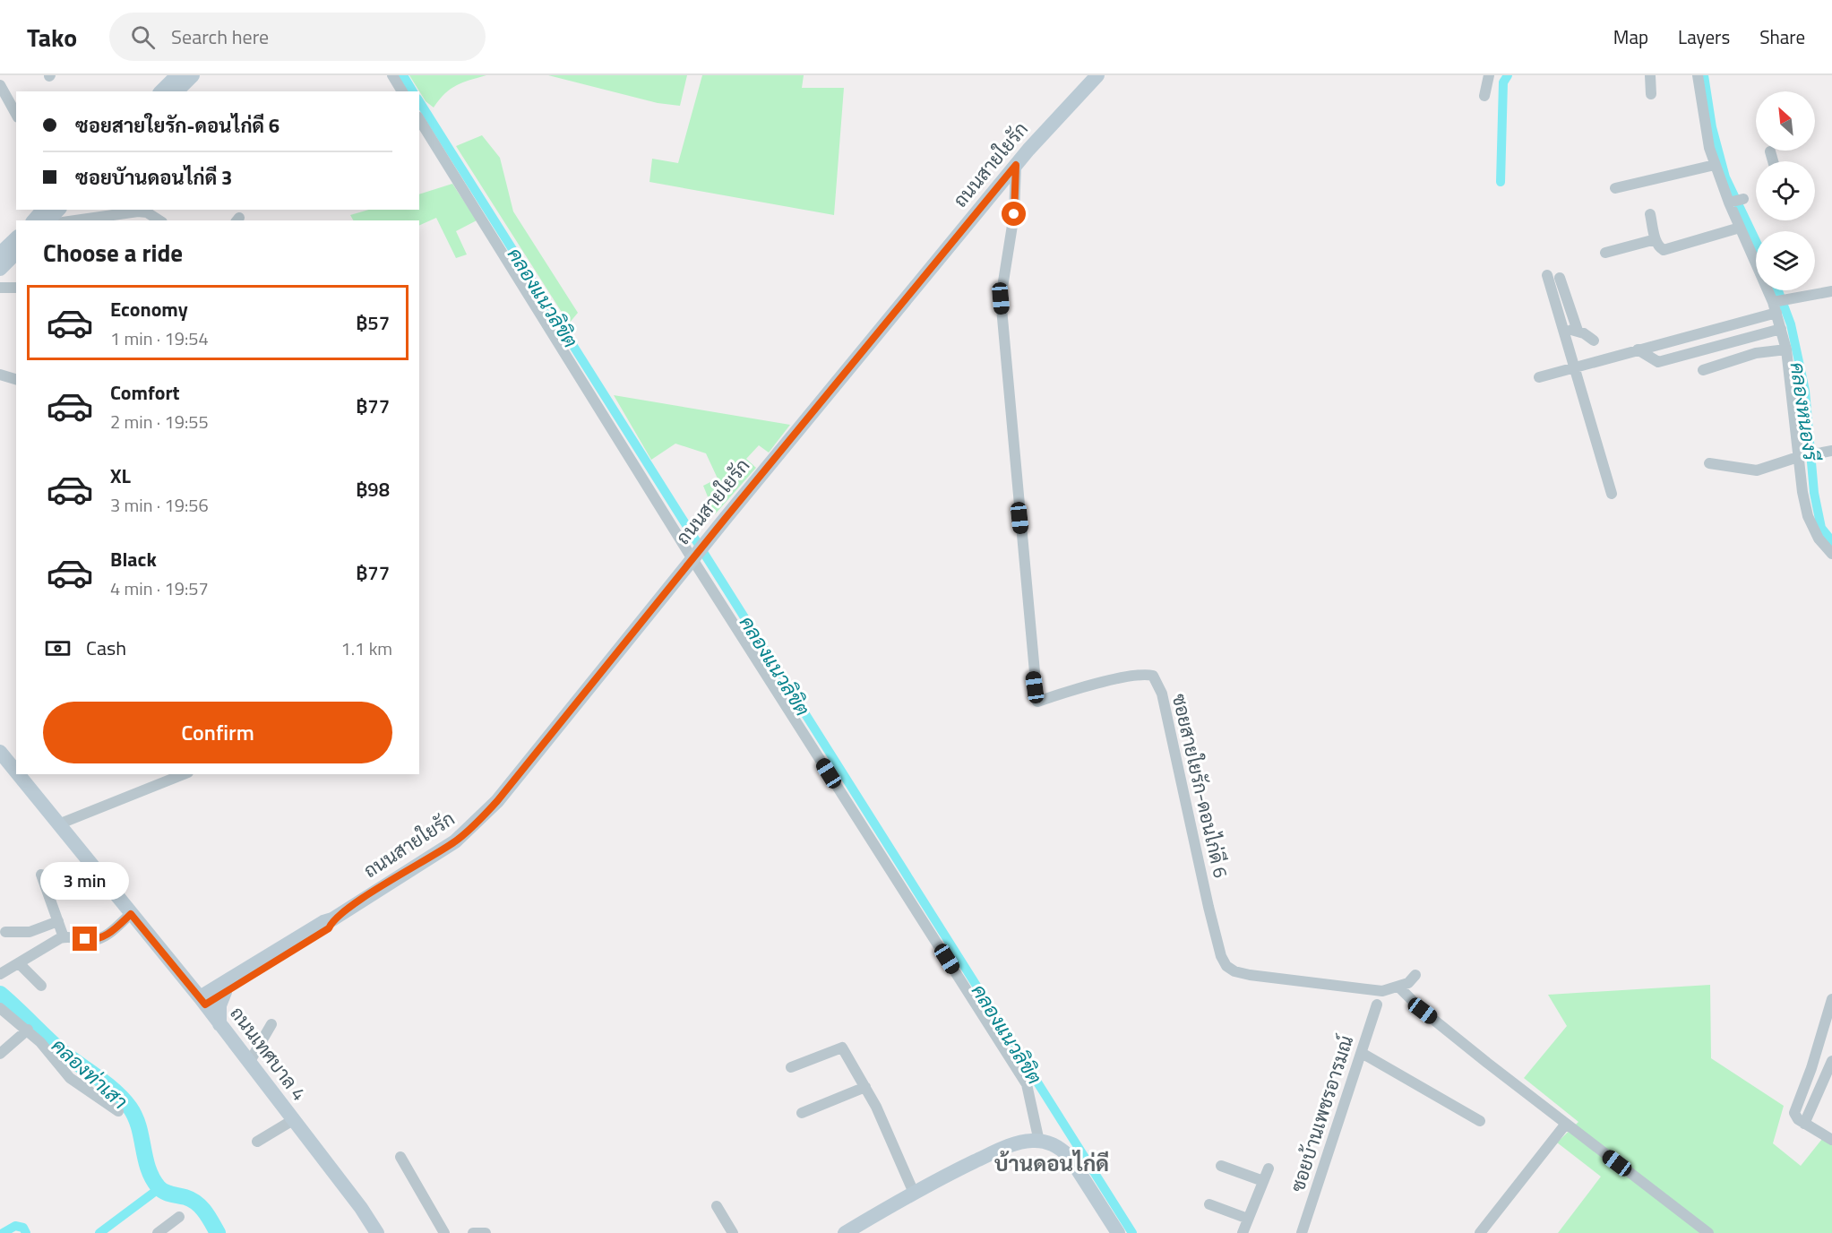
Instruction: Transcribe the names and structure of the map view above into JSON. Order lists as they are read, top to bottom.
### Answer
{
  "streets": {
    "street": [
      "ถนนสายใยรัก",
      "ซอยสายใยรัก-ดอนไก่ดี 6",
      "ถนนเทศบาล 4",
      "ซอยบ้านเพชรอารมณ์"
    ]
  },
  "crossings": [
    ["ถนนสายใยรัก", "ซอยสายใยรัก-ดอนไก่ดี 6"],
    ["ถนนสายใยรัก", "ถนนเทศบาล 4"]
  ],
  "districts": ["บ้านดอนไก่ดี"],
  "water": ["คลองแนวลิขิต", "คลองหนองรี", "คลองท่าเสา"],
  "north": "top left",
  "page": {
    "header": "Tako",
    "search": "Search here",
    "nav": ["Map", "Layers", "Share"],
    "banner": ["ซอยสายใยรัก-ดอนไก่ดี 6", "ซอยบัานดอนไก่ดี 3"],
    "heading": "Choose a ride",
    "list": [
      {
        "name": "Economy",
        "note": "1 min · 19:54",
        "value": "฿57"
      },
      {
        "name": "Comfort",
        "note": "2 min · 19:55",
        "value": "฿77"
      },
      {
        "name": "XL",
        "note": "3 min · 19:56",
        "value": "฿98"
      },
      {
        "name": "Black",
        "note": "4 min · 19:57",
        "value": "฿77"
      }
    ],
    "pay": ["Cash", "1.1 km"],
    "buttons": "Confirm",
    "bubble": "3 min"
  }
}
